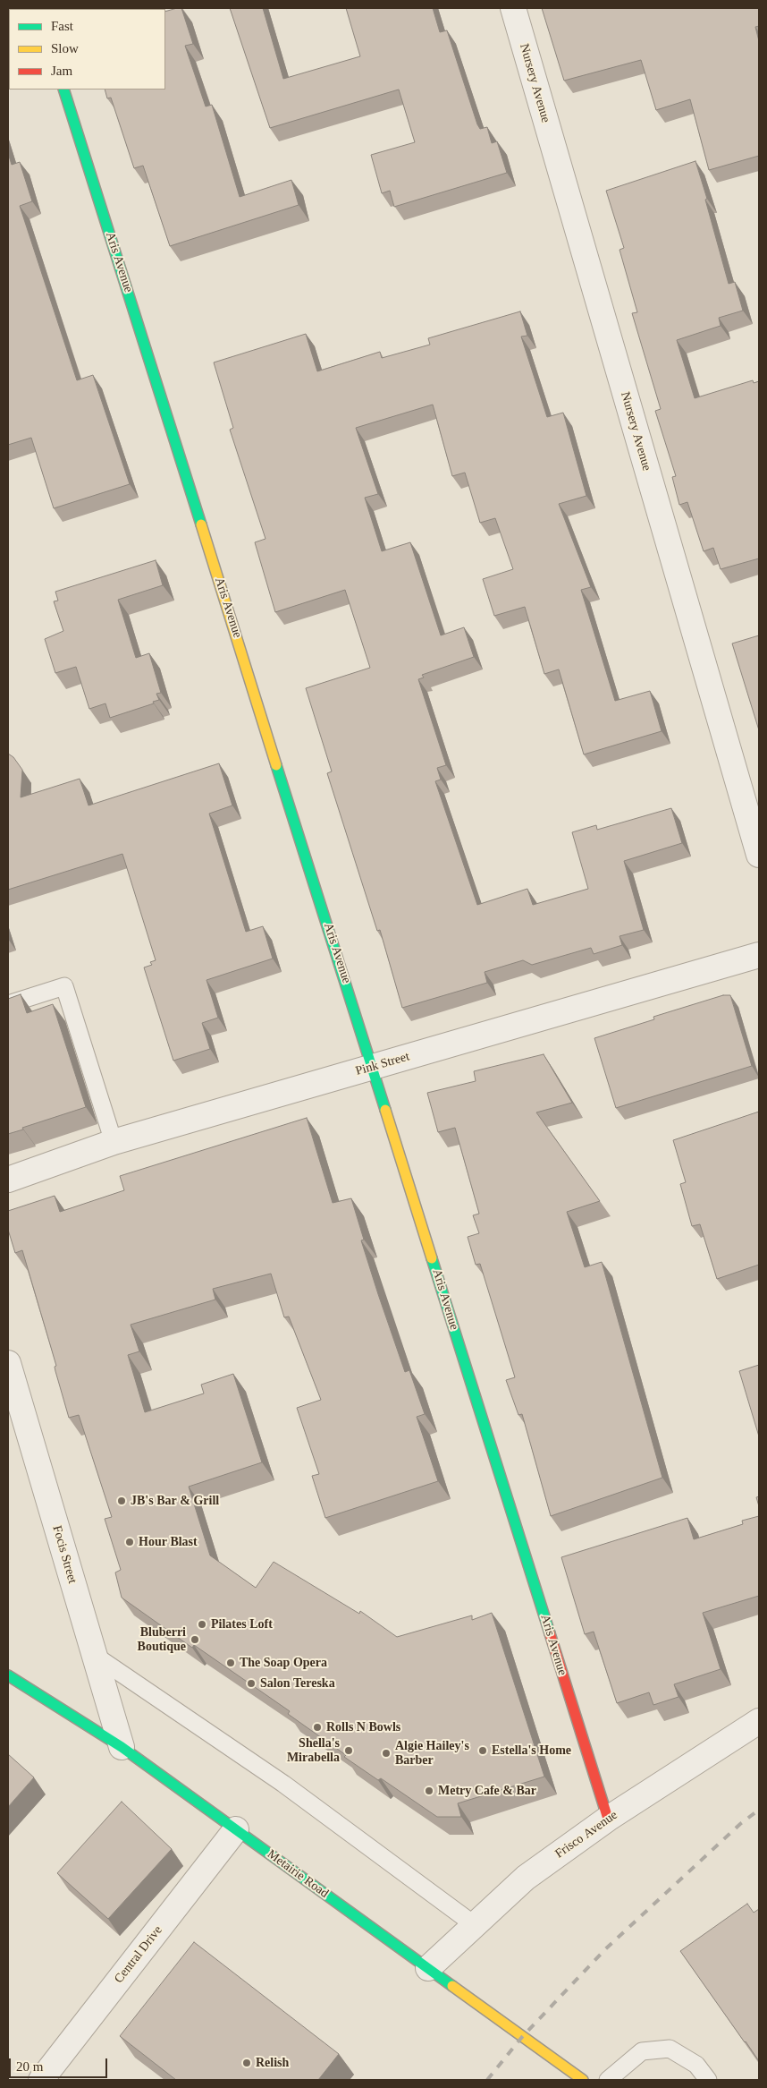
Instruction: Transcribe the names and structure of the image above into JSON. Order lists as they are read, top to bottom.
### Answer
{
  "streets": {
    "street": [
      "Nursery Avenue",
      "Aris Avenue",
      "Pink Street",
      "Focis Street",
      "Frisco Avenue",
      "Metairie Road",
      "Central Drive"
    ]
  },
  "crossings": [
    ["Aris Avenue", "Pink Street"],
    ["Aris Avenue", "Frisco Avenue"],
    ["Focis Street", "Metairie Road"],
    ["Frisco Avenue", "Metairie Road"],
    ["Metairie Road", "Central Drive"]
  ],
  "places": [
    "JB's Bar & Grill",
    "Hour Blast",
    "Pilates Loft",
    "Bluberri Boutique",
    "The Soap Opera",
    "Salon Tereska",
    "Rolls N Bowls",
    "Shella's Mirabella",
    "Estella's Home",
    "Algie Hailey's Barber",
    "Metry Cafe & Bar",
    "Relish"
  ],
  "legend": ["Fast", "Slow", "Jam"],
  "scale_bar": "20 m"
}
